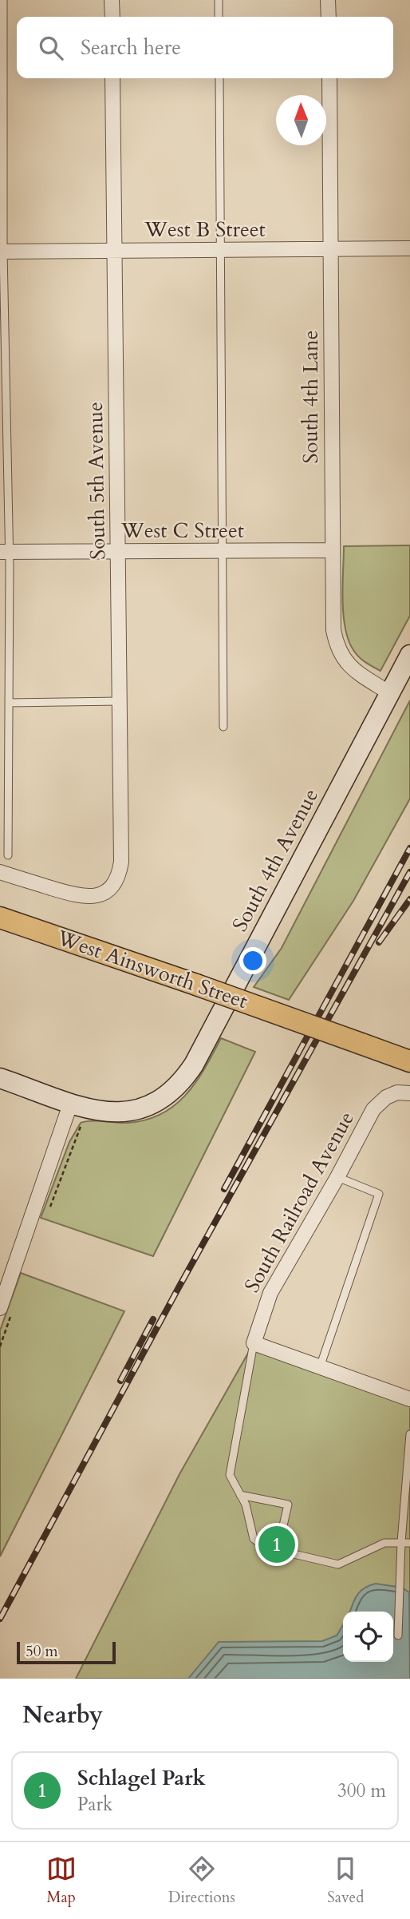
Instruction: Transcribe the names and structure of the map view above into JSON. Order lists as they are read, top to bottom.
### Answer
{
  "streets": {
    "main road": ["West Ainsworth Street"],
    "street": [
      "West B Street",
      "South 4th Lane",
      "South 5th Avenue",
      "West C Street",
      "South 4th Avenue",
      "South Railroad Avenue"
    ]
  },
  "crossings": [
    ["West B Street", "South 4th Lane"],
    ["West B Street", "South 5th Avenue"],
    ["South 4th Lane", "West C Street"],
    ["South 4th Lane", "South 4th Avenue"],
    ["South 5th Avenue", "West C Street"]
  ],
  "scale_bar": "50 m",
  "north": "top",
  "page": {
    "search": "Search here",
    "pins": "1",
    "scale": "50 m",
    "heading": "Nearby",
    "list": [
      {
        "mark": "1",
        "name": "Schlagel Park",
        "note": "Park",
        "value": "300 m"
      }
    ],
    "nav": ["Map", "Directions", "Saved"]
  }
}
